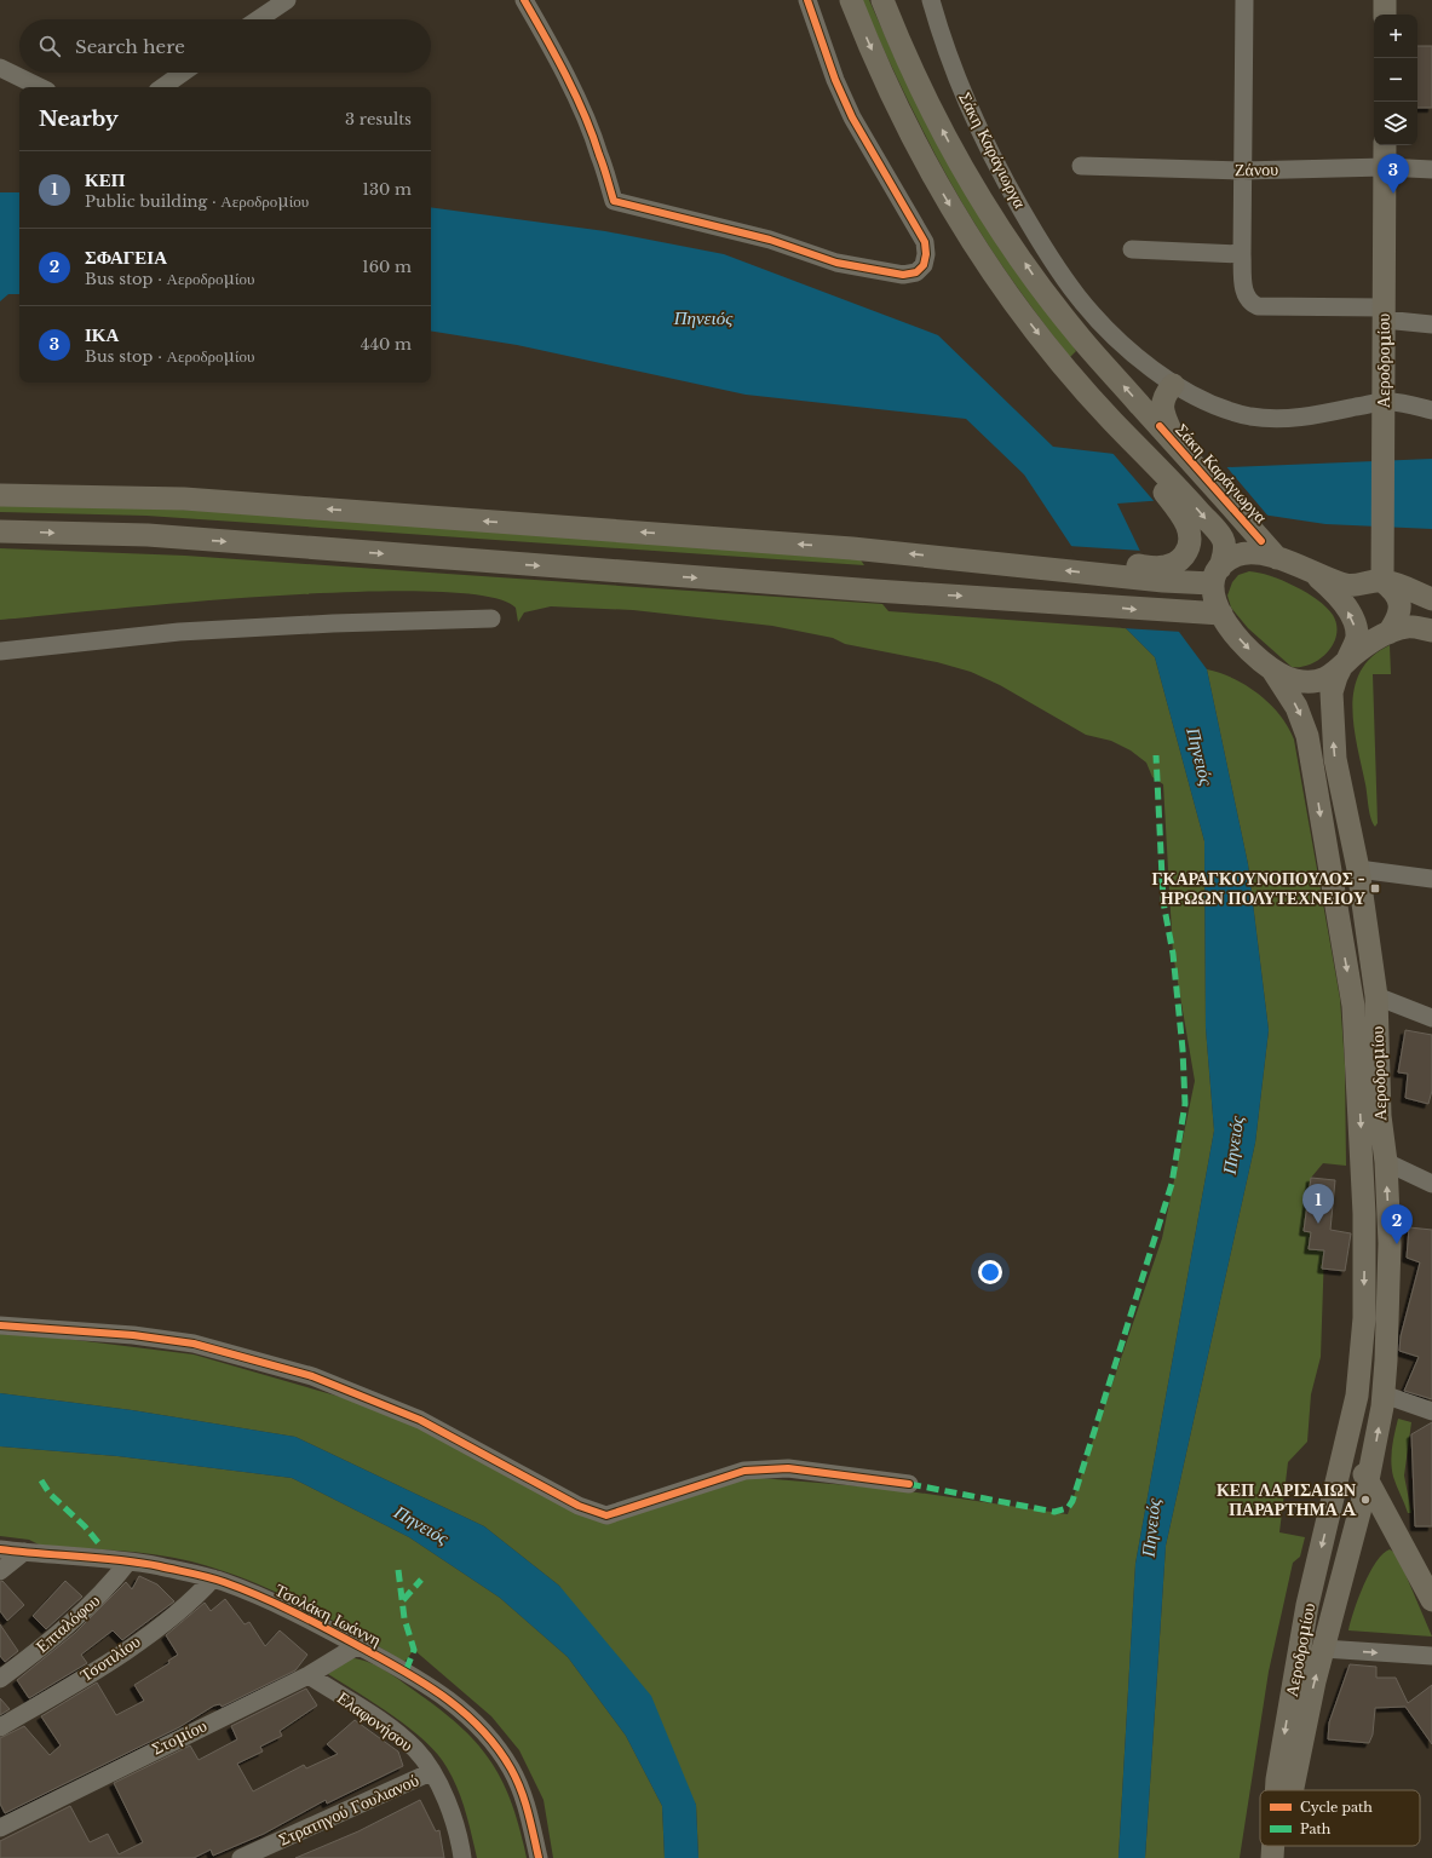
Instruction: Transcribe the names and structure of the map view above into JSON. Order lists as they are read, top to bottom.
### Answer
{
  "streets": {
    "main road": ["Σάκη Καράγιωργα", "Αεροδρομίου"],
    "street": [
      "Ζάνου",
      "Τσολάκη Ιωάννη",
      "Επταλόφου",
      "Τσοτιλίου",
      "Ελαφονήσου",
      "Στομίου",
      "Στρατηγού Γουλιανού"
    ]
  },
  "crossings": [
    ["Σάκη Καράγιωργα", "Αεροδρομίου"],
    ["Ζάνου", "Αεροδρομίου"],
    ["Τσολάκη Ιωάννη", "Επταλόφου"],
    ["Τσολάκη Ιωάννη", "Τσοτιλίου"],
    ["Τσολάκη Ιωάννη", "Στομίου"],
    ["Ελαφονήσου", "Στομίου"],
    ["Ελαφονήσου", "Στρατηγού Γουλιανού"]
  ],
  "water": ["Πηνειός"],
  "places": {
    "transit": ["ΓΚΑΡΑΓΚΟΥΝΟΠΟΥΛΟΣ - ΗΡΩΩΝ ΠΟΛΥΤΕΧΝΕΙΟΥ"],
    "other": ["ΚΕΠ ΛΑΡΙΣΑΙΩΝ ΠΑΡΑΡΤΗΜΑ A"]
  },
  "legend": ["Cycle path", "Path"],
  "page": {
    "map_buttons": ["+", "−"],
    "search": "Search here",
    "heading": ["Nearby", "3 results"],
    "list": [
      {
        "mark": "1",
        "name": "ΚΕΠ",
        "note": "Public building · Αεροδρομίου",
        "value": "130 m"
      },
      {
        "mark": "2",
        "name": "ΣΦΑΓΕΙΑ",
        "note": "Bus stop · Αεροδρομίου",
        "value": "160 m"
      },
      {
        "mark": "3",
        "name": "ΙΚΑ",
        "note": "Bus stop · Αεροδρομίου",
        "value": "440 m"
      }
    ],
    "pins": ["3", "1", "2"]
  }
}
